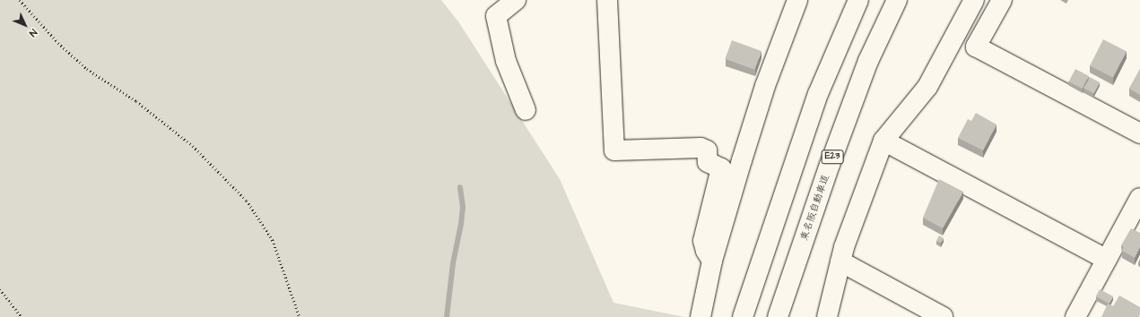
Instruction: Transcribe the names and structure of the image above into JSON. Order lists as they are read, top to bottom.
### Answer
{
  "streets": {
    "main road": ["E23", "東名阪自動車道"]
  },
  "north": "bottom right"
}
